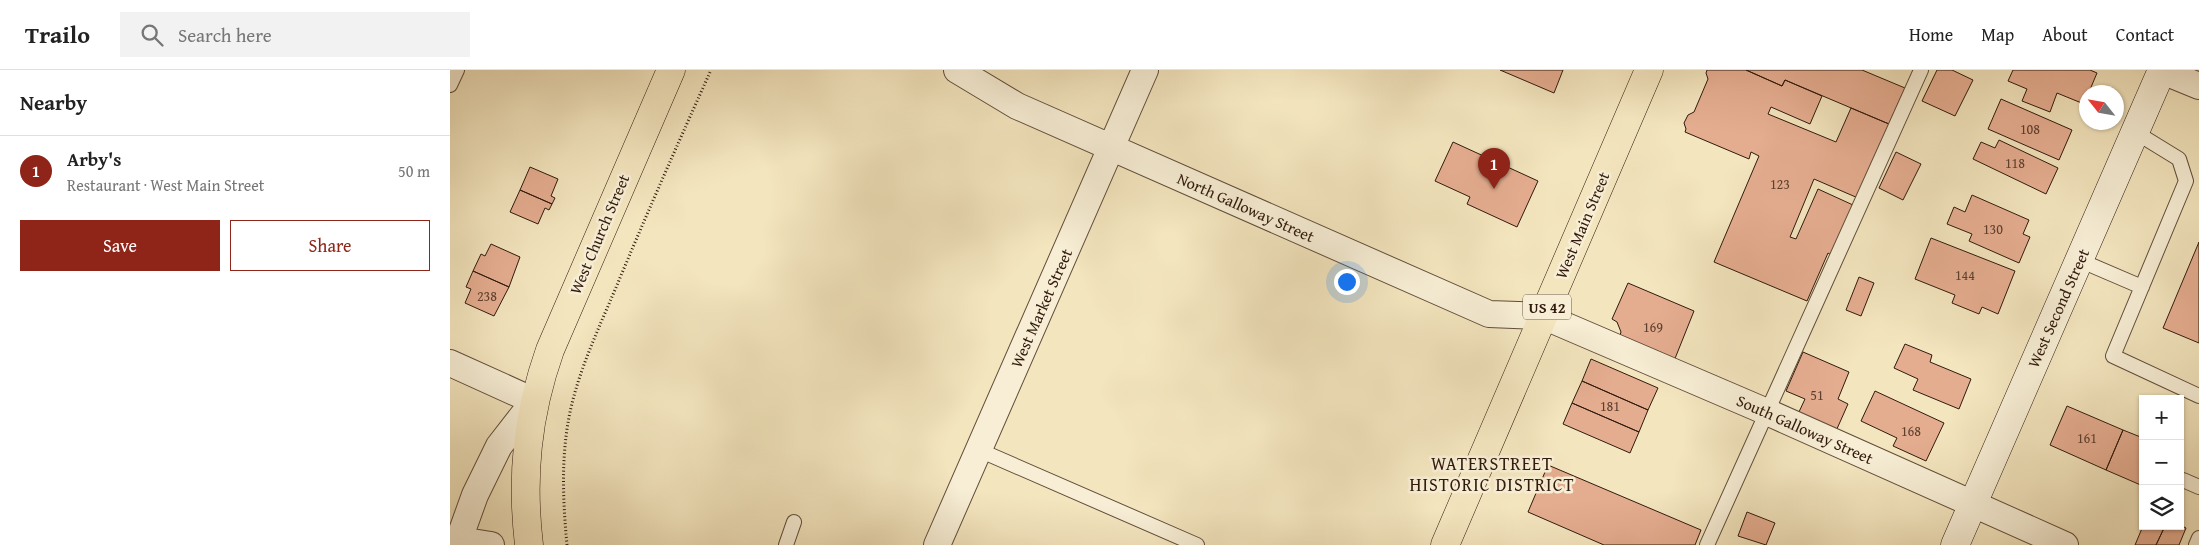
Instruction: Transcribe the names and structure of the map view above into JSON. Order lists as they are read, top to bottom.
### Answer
{
  "streets": {
    "main road": [
      "West Main Street",
      "West Church Street",
      "US 42",
      "West Second Street"
    ],
    "street": ["North Galloway Street", "West Market Street", "South Galloway Street"]
  },
  "crossings": [
    ["North Galloway Street", "West Main Street"],
    ["North Galloway Street", "West Market Street"],
    ["North Galloway Street", "South Galloway Street"],
    ["West Main Street", "South Galloway Street"],
    ["West Second Street", "South Galloway Street"]
  ],
  "districts": ["WATERSTREET HISTORIC DISTRICT"],
  "house_numbers": [
    "108",
    "118",
    "123",
    "130",
    "144",
    "238",
    "169",
    "51",
    "181",
    "168",
    "161"
  ],
  "north": "top left",
  "page": {
    "header": "Trailo",
    "search": "Search here",
    "nav": [
      "Home",
      "Map",
      "About",
      "Contact"
    ],
    "heading": "Nearby",
    "list": [
      {
        "mark": "1",
        "name": "Arby's",
        "note": "Restaurant · West Main Street",
        "value": "50 m"
      }
    ],
    "pins": "1",
    "buttons": ["Save", "Share"],
    "map_buttons": ["+", "−"]
  }
}
